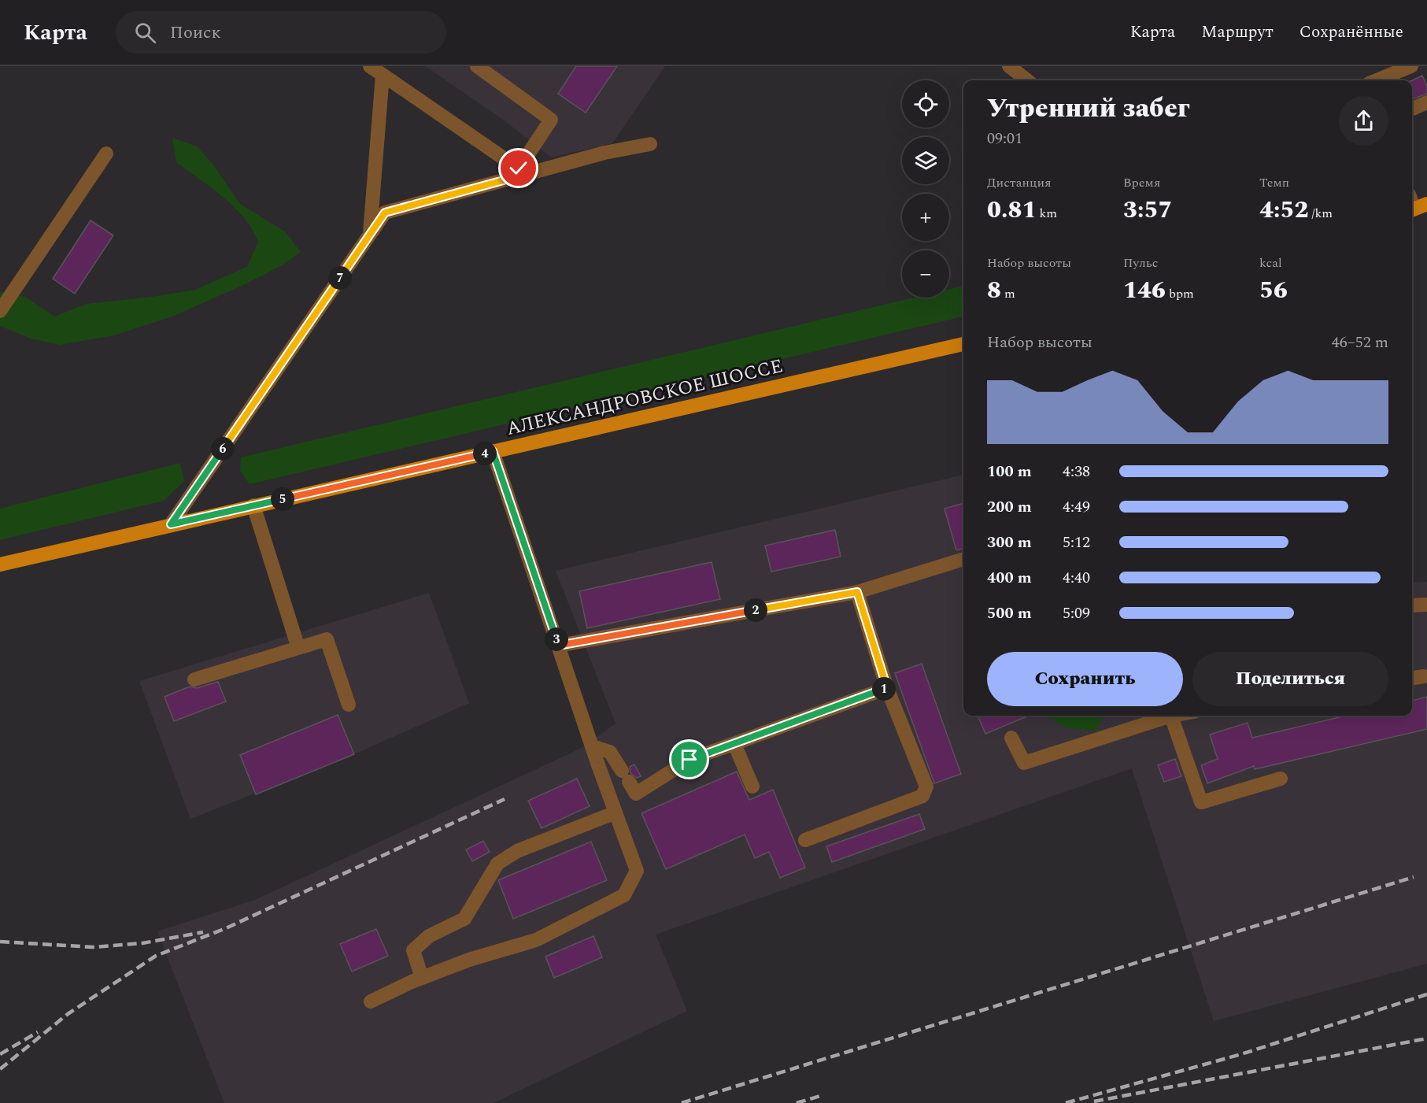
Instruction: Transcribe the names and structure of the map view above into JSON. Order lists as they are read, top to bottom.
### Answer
{
  "streets": {
    "main road": ["АЛЕКСАНДРОВСКОЕ ШОССЕ"]
  },
  "page": {
    "header": "Карта",
    "search": "Поиск",
    "nav": ["Карта", "Маршрут", "Сохранённые"],
    "map_buttons": ["+", "−"],
    "heading": ["Утренний забег", "09:01"],
    "stats": [
      ["Дистанция", "0.81 km"],
      ["Время", "3:57"],
      ["Темп", "4:52 /km"],
      ["Набор высоты", "8 m"],
      ["Пульс", "146 bpm"],
      ["kcal", "56"]
    ],
    "pins": [
      "7",
      "6",
      "4",
      "5",
      "2",
      "3",
      "1"
    ],
    "chart": ["Набор высоты", "46–52 m"],
    "list": [
      {
        "name": "100 m",
        "note": "4:38"
      },
      {
        "name": "200 m",
        "note": "4:49"
      },
      {
        "name": "300 m",
        "note": "5:12"
      },
      {
        "name": "400 m",
        "note": "4:40"
      },
      {
        "name": "500 m",
        "note": "5:09"
      }
    ],
    "buttons": ["Сохранить", "Поделиться"]
  }
}
